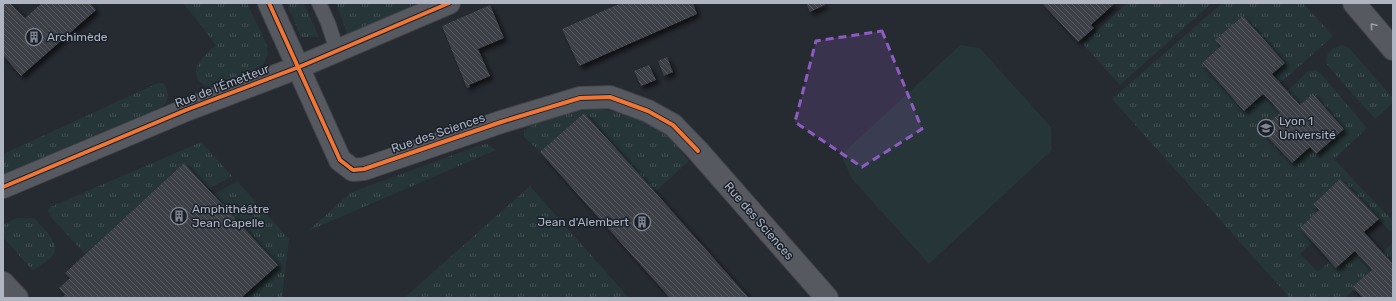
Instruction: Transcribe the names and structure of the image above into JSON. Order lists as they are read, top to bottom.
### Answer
{
  "streets": {
    "street": ["Rue de l'Émetteur", "Rue des Sciences"]
  },
  "crossings": [
    ["Rue de l'Émetteur", "Rue des Sciences"]
  ],
  "places": {
    "building": ["Archimède", "Amphithéâtre Jean Capelle", "Jean d'Alembert"],
    "school or university": ["Lyon 1 Université"]
  }
}
